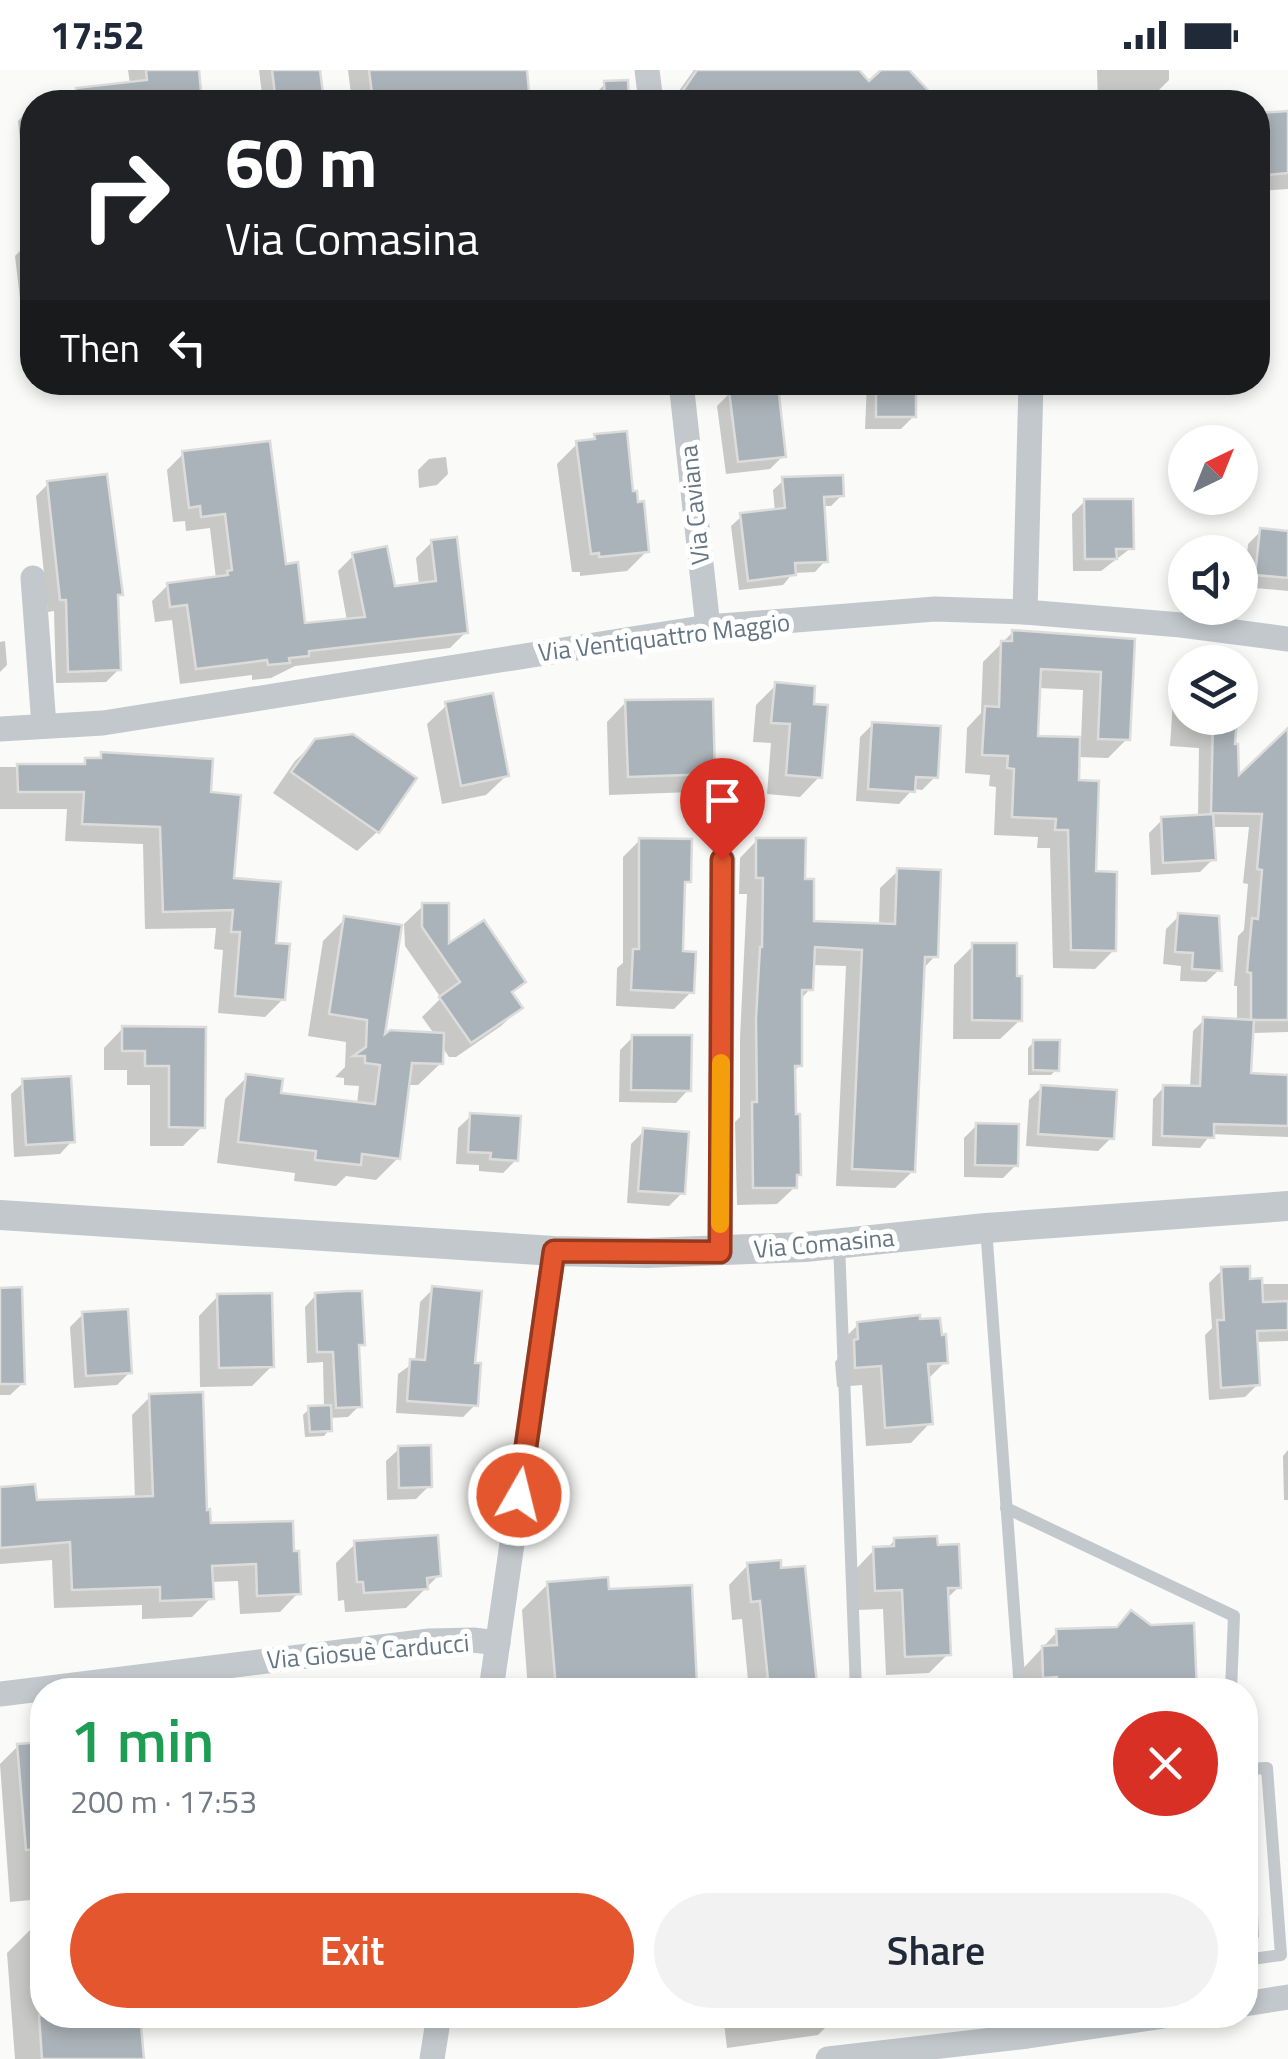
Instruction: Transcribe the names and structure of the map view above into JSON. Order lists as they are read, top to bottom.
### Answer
{
  "streets": {
    "street": [
      "Via Caviana",
      "Via Ventiquattro Maggio",
      "Via Comasina",
      "Via Giosuè Carducci"
    ]
  },
  "crossings": [
    ["Via Caviana", "Via Ventiquattro Maggio"],
    ["Via Comasina", "Via Giosuè Carducci"]
  ],
  "north": "top right",
  "page": {
    "status": "17:52",
    "turn": ["60 m", "Via Comasina"],
    "then": "Then",
    "heading": ["1 min", "200 m · 17:53"],
    "buttons": ["Exit", "Share"]
  }
}
